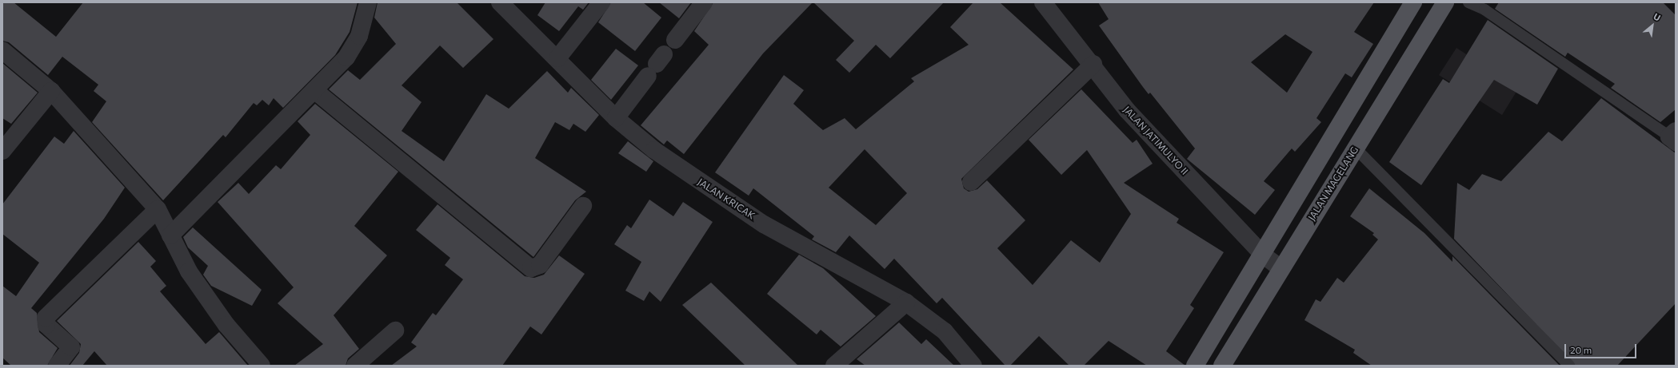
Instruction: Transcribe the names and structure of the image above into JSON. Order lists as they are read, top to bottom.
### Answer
{
  "streets": {
    "main road": ["JALAN MAGELANG"],
    "street": ["JALAN JATIMULYO II", "JALAN KRICAK"]
  },
  "crossings": [
    ["JALAN JATIMULYO II", "JALAN MAGELANG"]
  ],
  "scale_bar": "20 m",
  "north": "top right"
}
